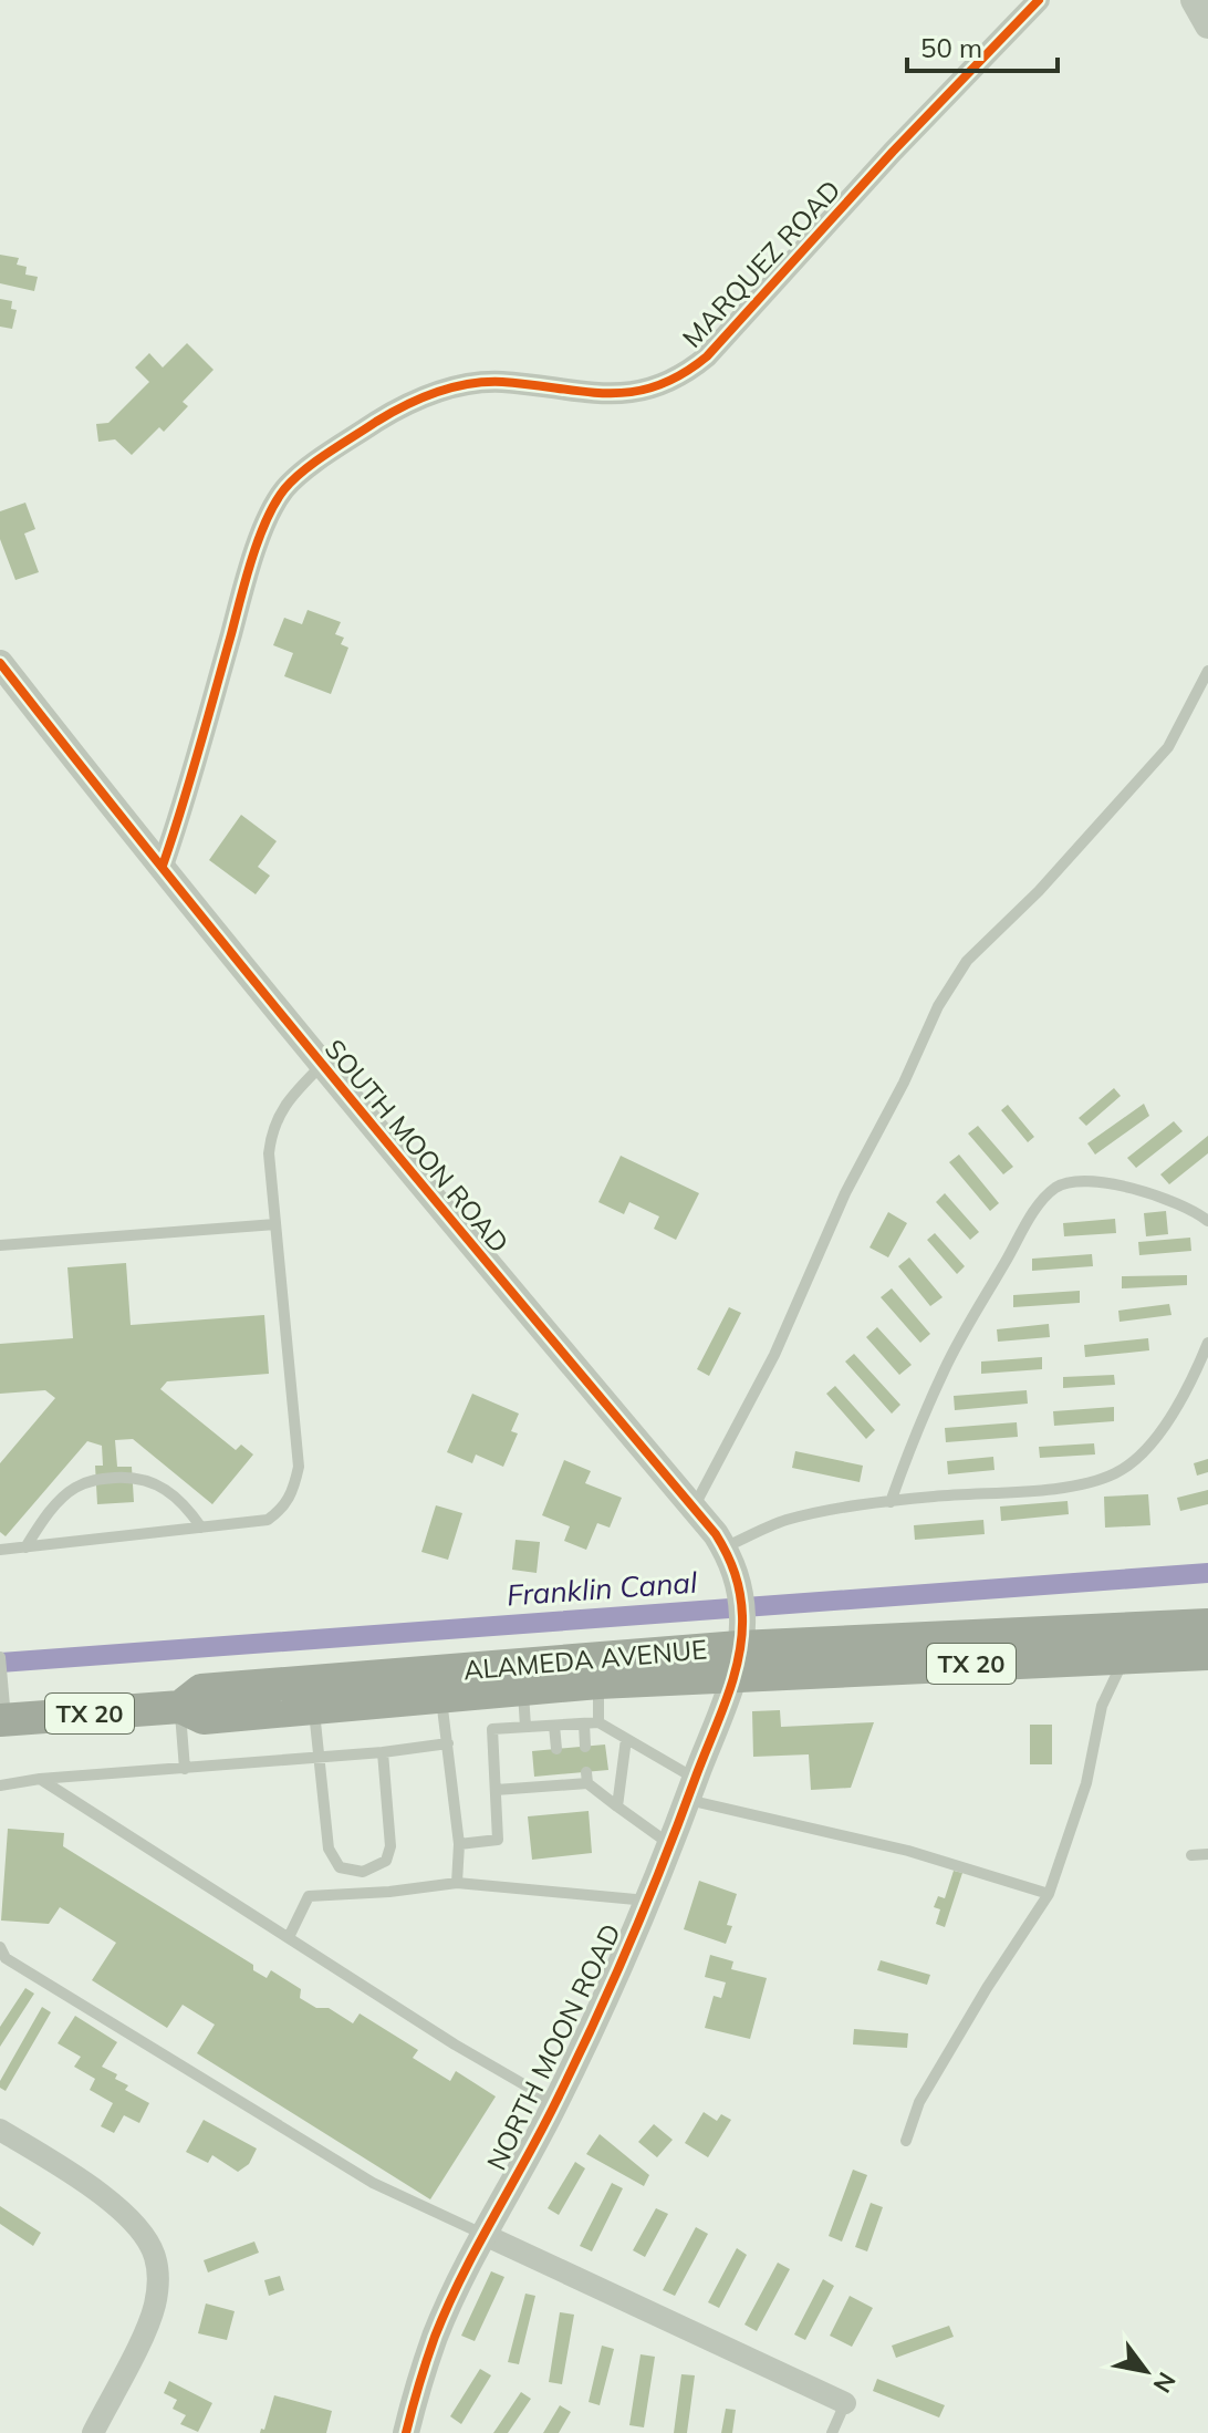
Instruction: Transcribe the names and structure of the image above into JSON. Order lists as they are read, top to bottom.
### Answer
{
  "streets": {
    "main road": ["ALAMEDA AVENUE", "TX 20"],
    "street": ["MARQUEZ ROAD", "SOUTH MOON ROAD", "NORTH MOON ROAD"]
  },
  "crossings": [
    ["MARQUEZ ROAD", "SOUTH MOON ROAD"],
    ["SOUTH MOON ROAD", "ALAMEDA AVENUE"],
    ["SOUTH MOON ROAD", "NORTH MOON ROAD"],
    ["ALAMEDA AVENUE", "NORTH MOON ROAD"]
  ],
  "water": ["Franklin Canal"],
  "scale_bar": "50 m",
  "north": "bottom right"
}
